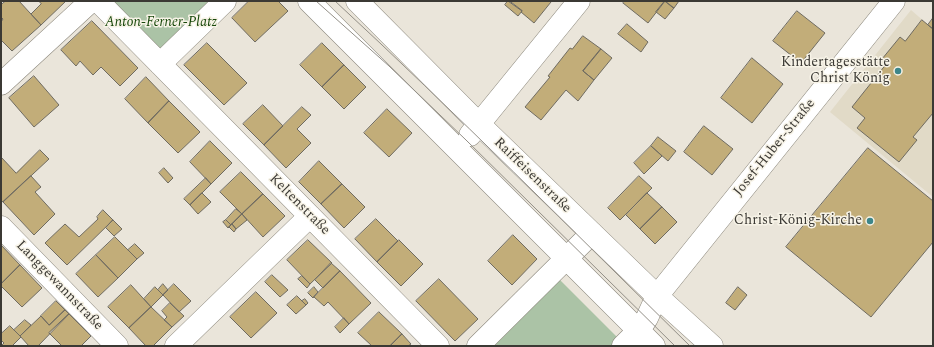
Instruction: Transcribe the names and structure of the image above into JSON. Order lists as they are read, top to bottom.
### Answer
{
  "streets": {
    "street": [
      "Josef-Huber-Straße",
      "Raiffeisenstraße",
      "Keltenstraße",
      "Langgewannstraße"
    ]
  },
  "crossings": [
    ["Josef-Huber-Straße", "Raiffeisenstraße"]
  ],
  "parks": ["Anton-Ferner-Platz"],
  "places": ["Kindertagesstätte Christ König", "Christ-König-Kirche"]
}
